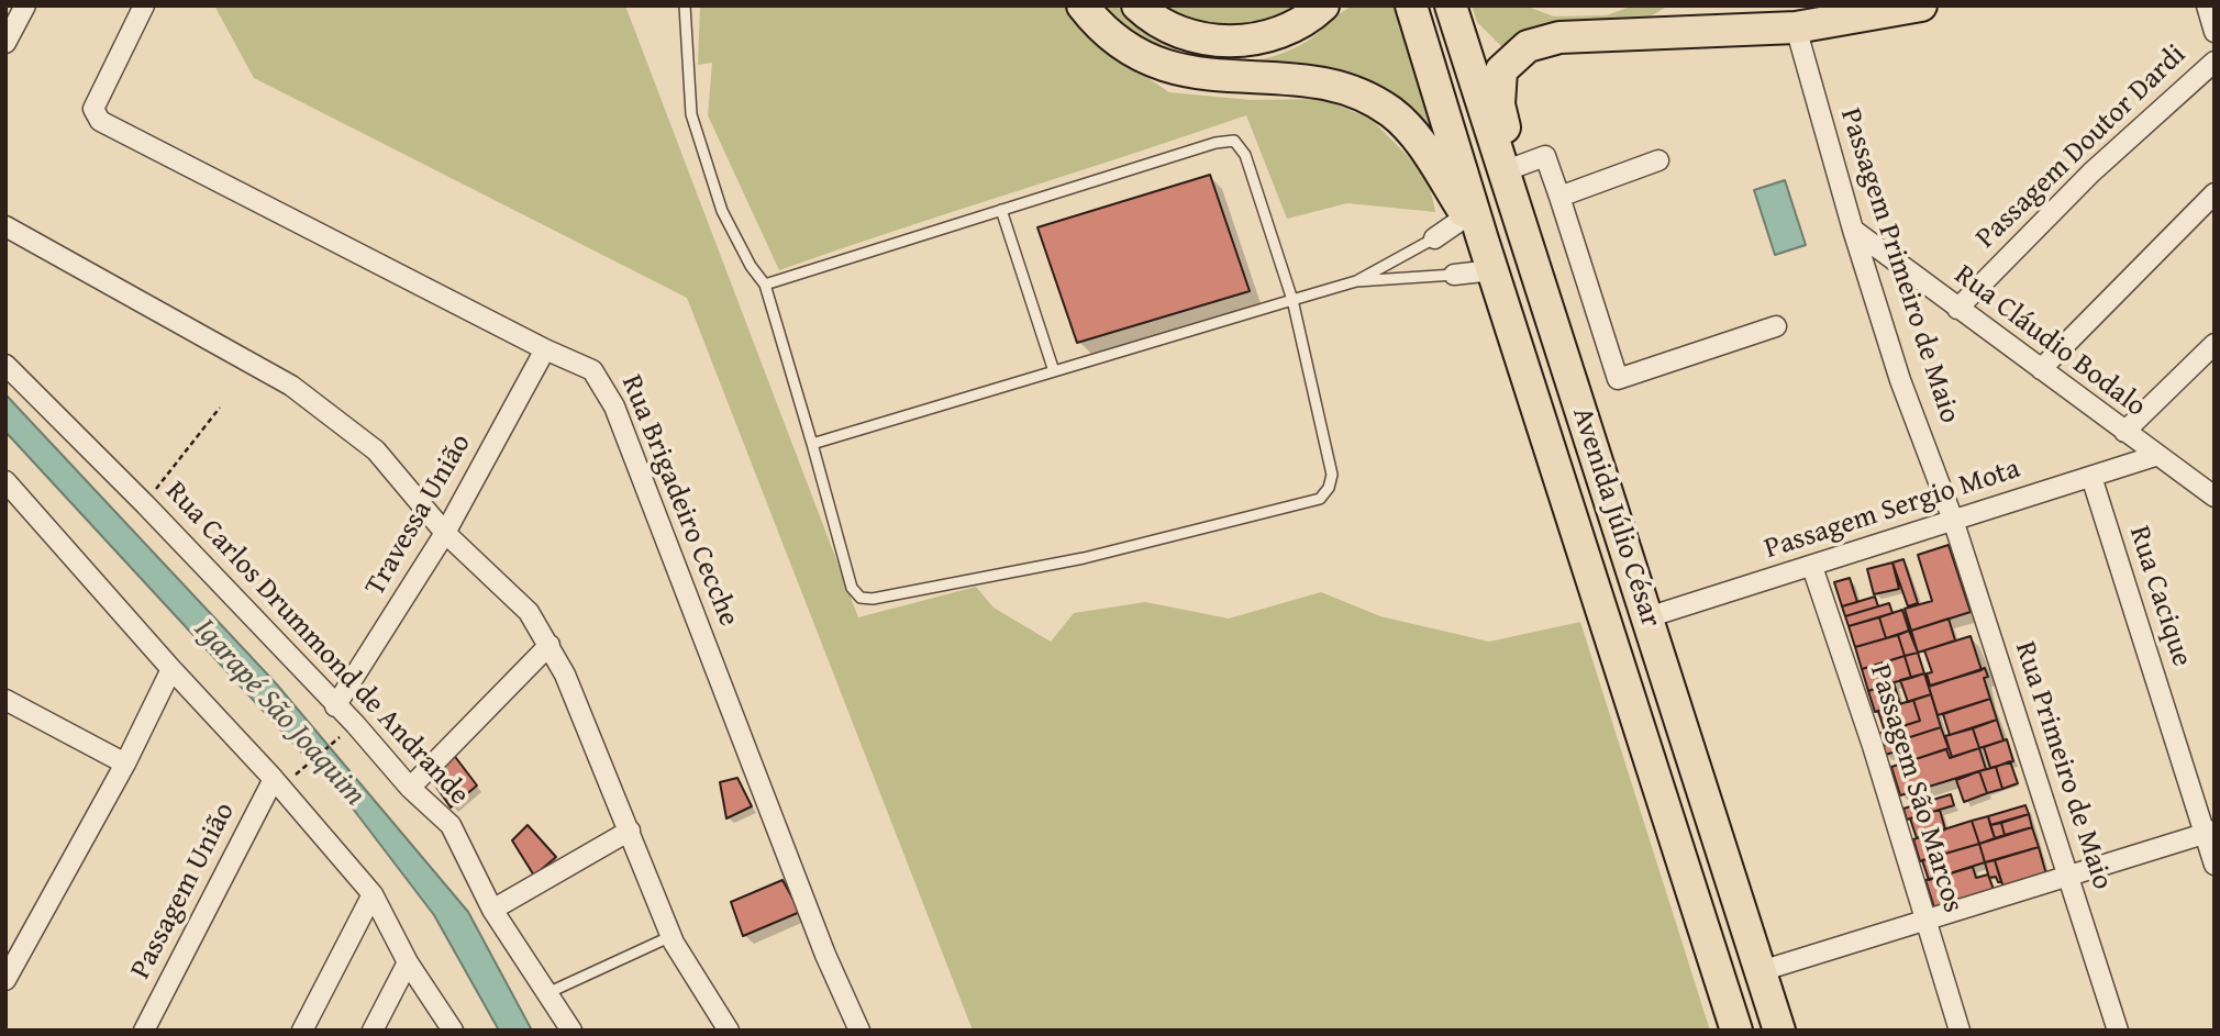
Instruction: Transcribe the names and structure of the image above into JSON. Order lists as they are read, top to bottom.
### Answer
{
  "streets": {
    "main road": ["Avenida Júlio César"],
    "street": [
      "Passagem Doutor Dardi",
      "Passagem Primeiro de Maio",
      "Rua Cláudio Bodalo",
      "Rua Brigadeiro Cecche",
      "Passagem Sergio Mota",
      "Travessa União",
      "Rua Cacique",
      "Rua Carlos Drummond de Andrande",
      "Rua Primeiro de Maio",
      "Passagem São Marcos",
      "Passagem União"
    ]
  },
  "crossings": [
    ["Passagem Doutor Dardi", "Rua Cláudio Bodalo"],
    ["Passagem Primeiro de Maio", "Rua Cláudio Bodalo"],
    ["Passagem Primeiro de Maio", "Passagem Sergio Mota"],
    ["Passagem Primeiro de Maio", "Rua Primeiro de Maio"],
    ["Rua Cláudio Bodalo", "Passagem Sergio Mota"],
    ["Rua Brigadeiro Cecche", "Travessa União"],
    ["Passagem Sergio Mota", "Avenida Júlio César"],
    ["Passagem Sergio Mota", "Rua Cacique"],
    ["Passagem Sergio Mota", "Rua Primeiro de Maio"],
    ["Passagem Sergio Mota", "Passagem São Marcos"],
    ["Travessa União", "Rua Carlos Drummond de Andrande"]
  ],
  "water": ["Igarapé São Joaquim"]
}
